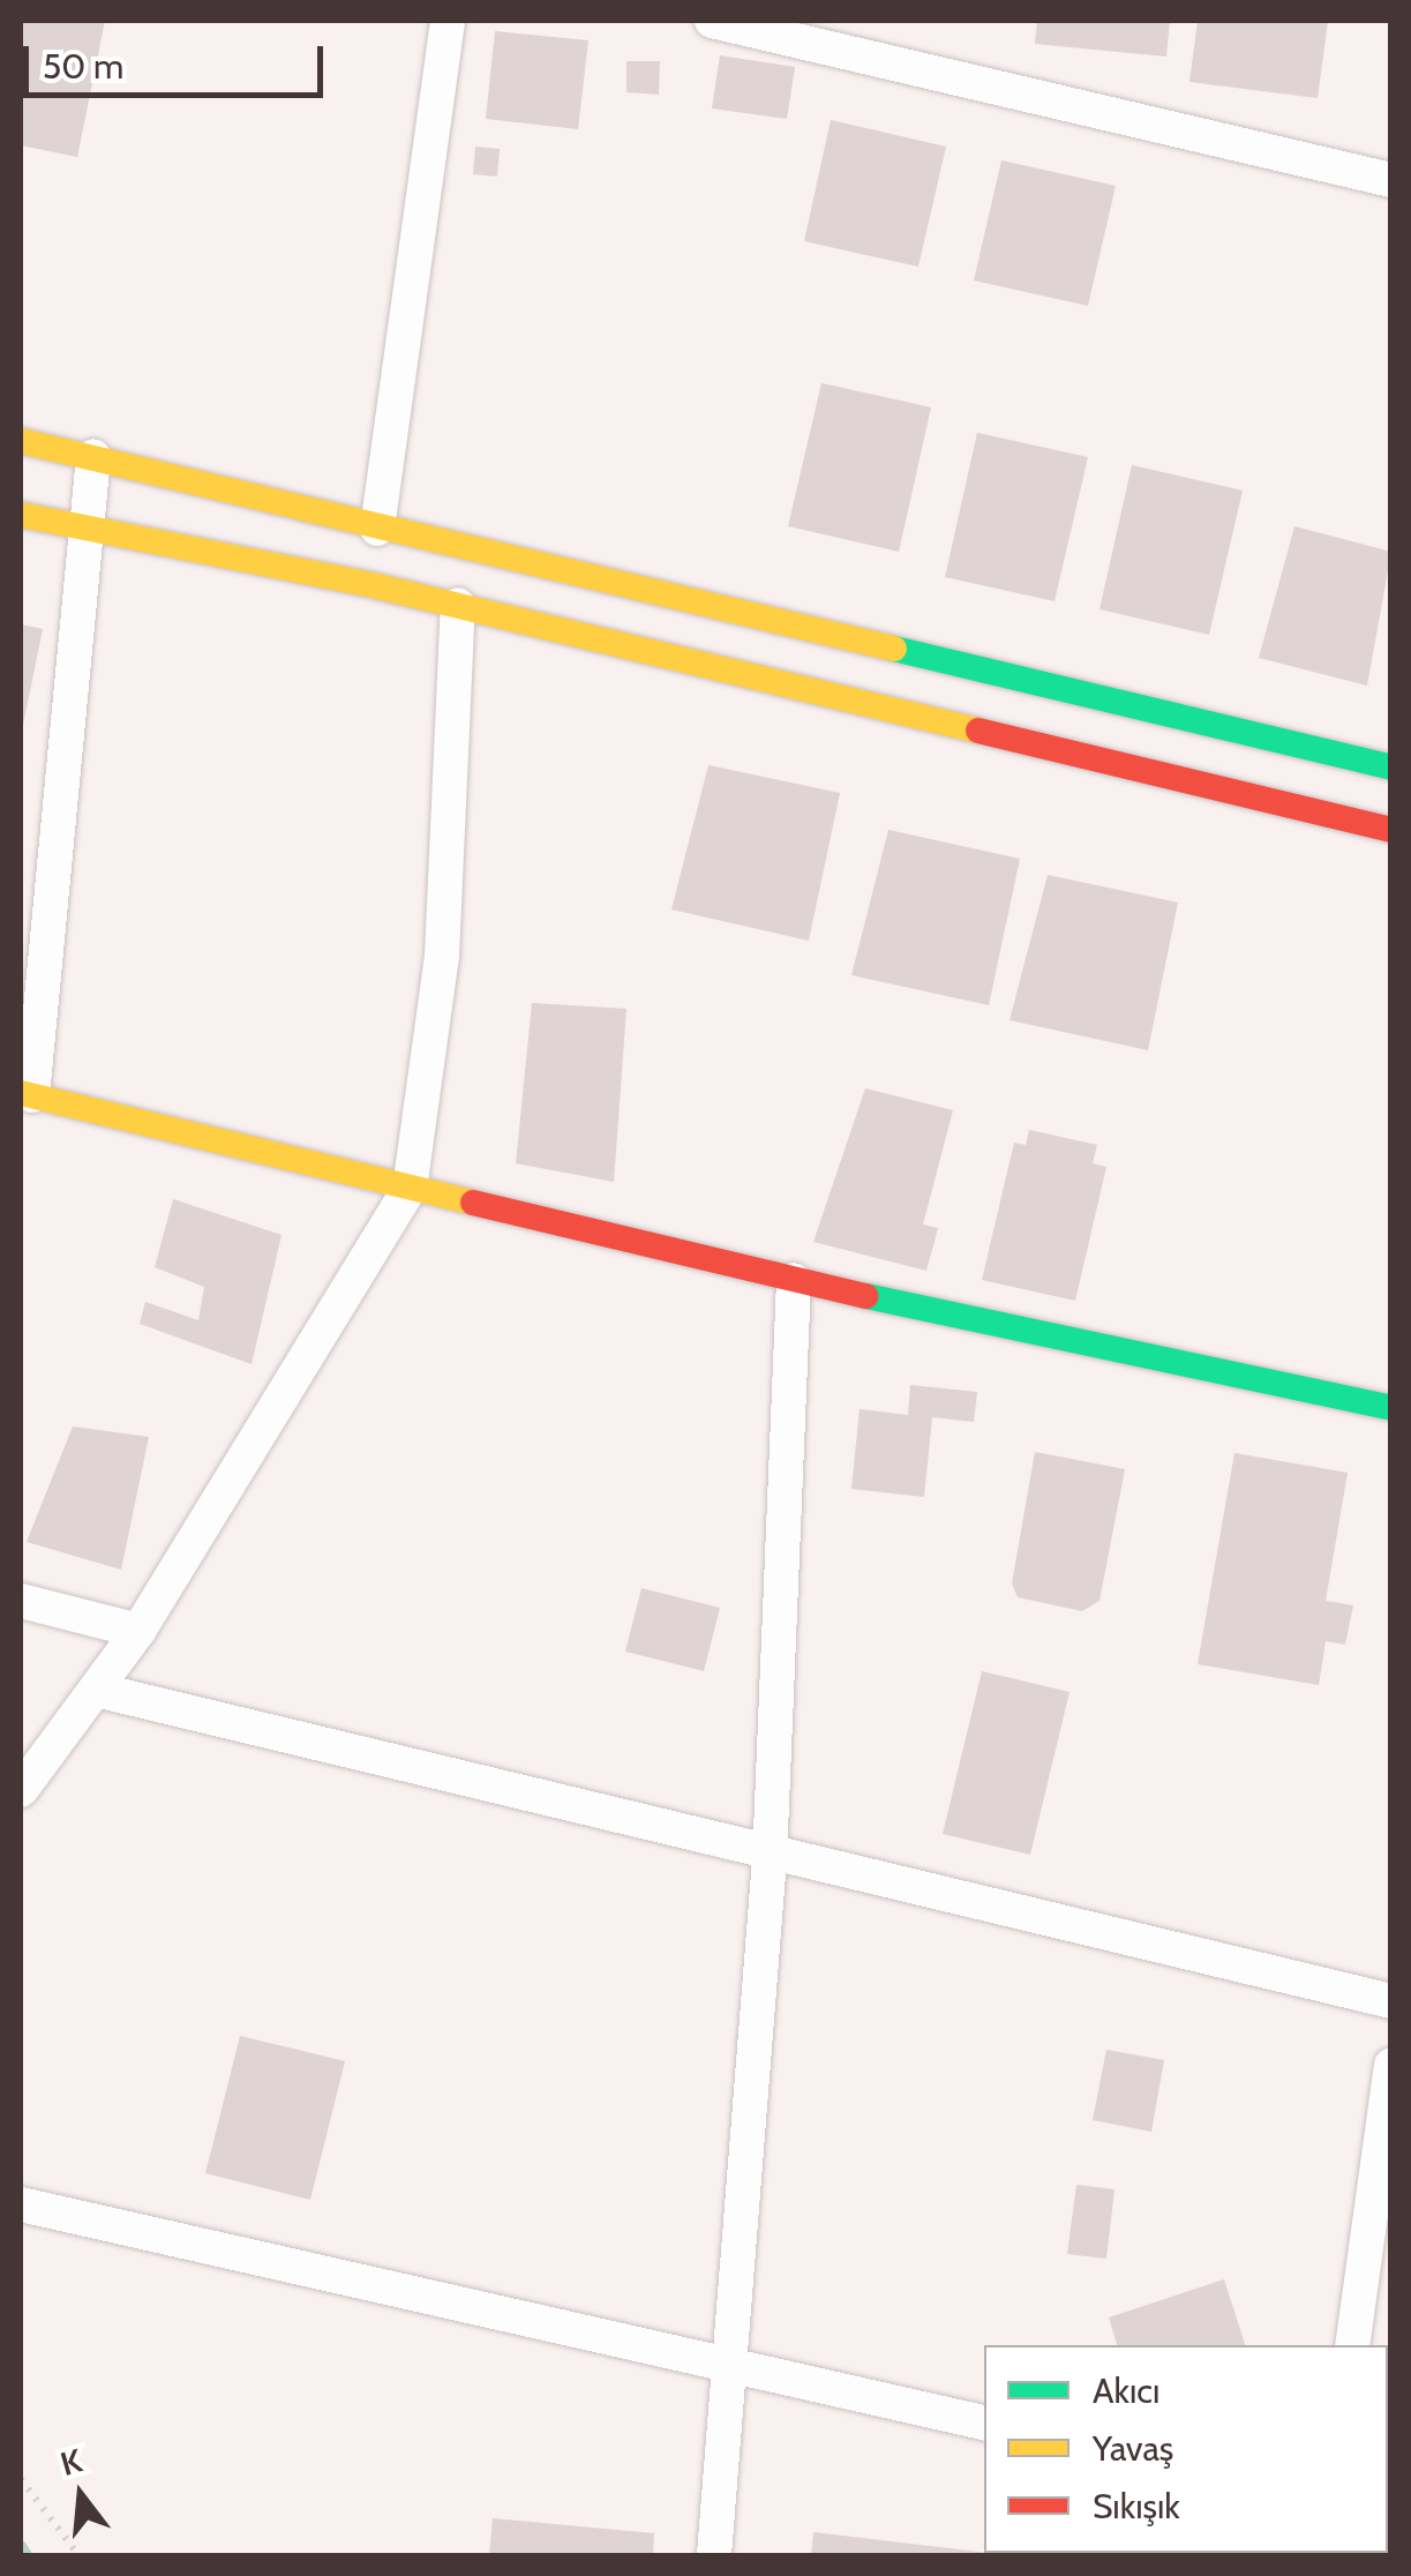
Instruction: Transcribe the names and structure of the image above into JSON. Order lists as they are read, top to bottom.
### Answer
{
  "legend": ["Akıcı", "Yavaş", "Sıkışık"],
  "scale_bar": "50 m",
  "north": "top"
}
